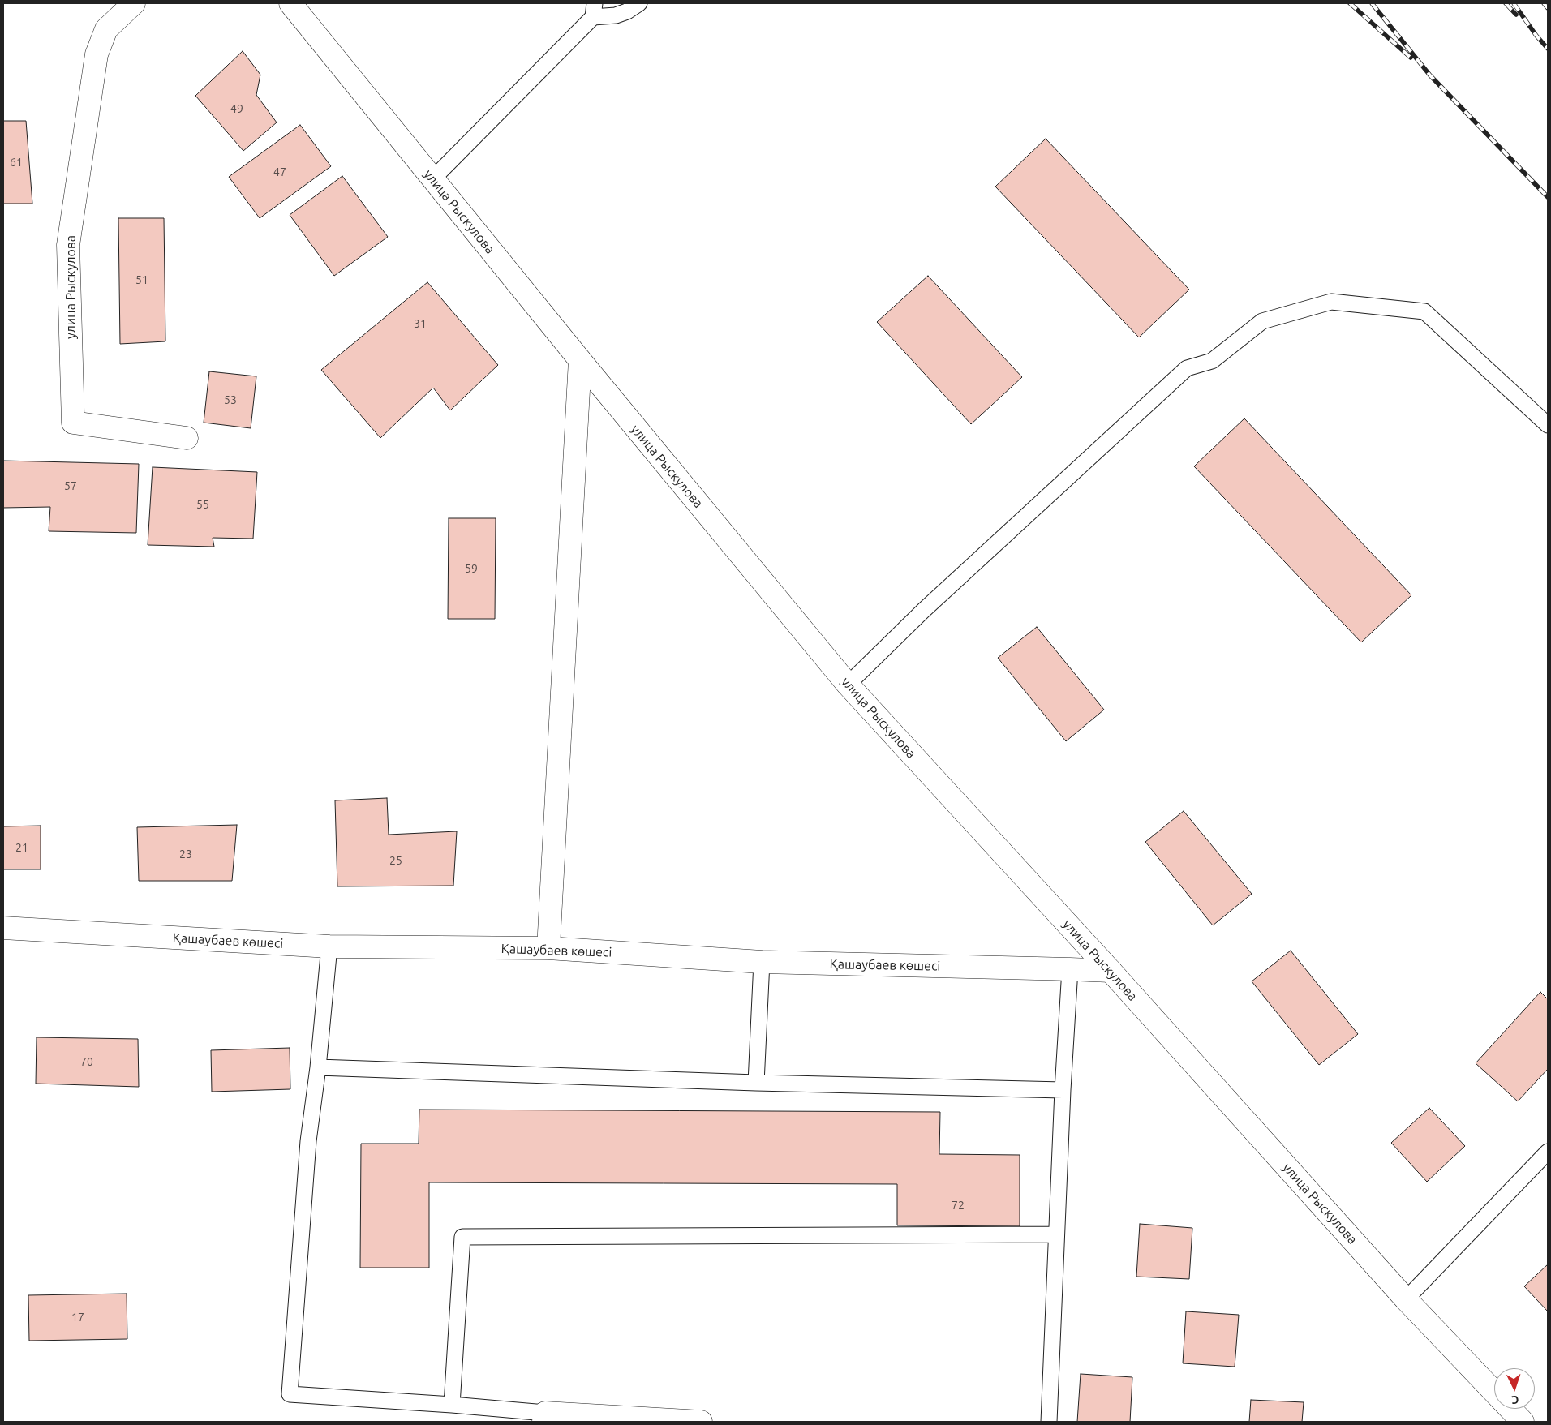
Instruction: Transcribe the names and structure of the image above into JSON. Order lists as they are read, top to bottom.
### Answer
{
  "streets": {
    "street": ["улица Рыскулова", "Қашаубаев көшесі"]
  },
  "crossings": [
    ["улица Рыскулова", "Қашаубаев көшесі"]
  ],
  "house_numbers": [
    "49",
    "61",
    "47",
    "51",
    "31",
    "53",
    "57",
    "55",
    "59",
    "21",
    "23",
    "25",
    "70",
    "72",
    "17"
  ],
  "north": "bottom"
}
